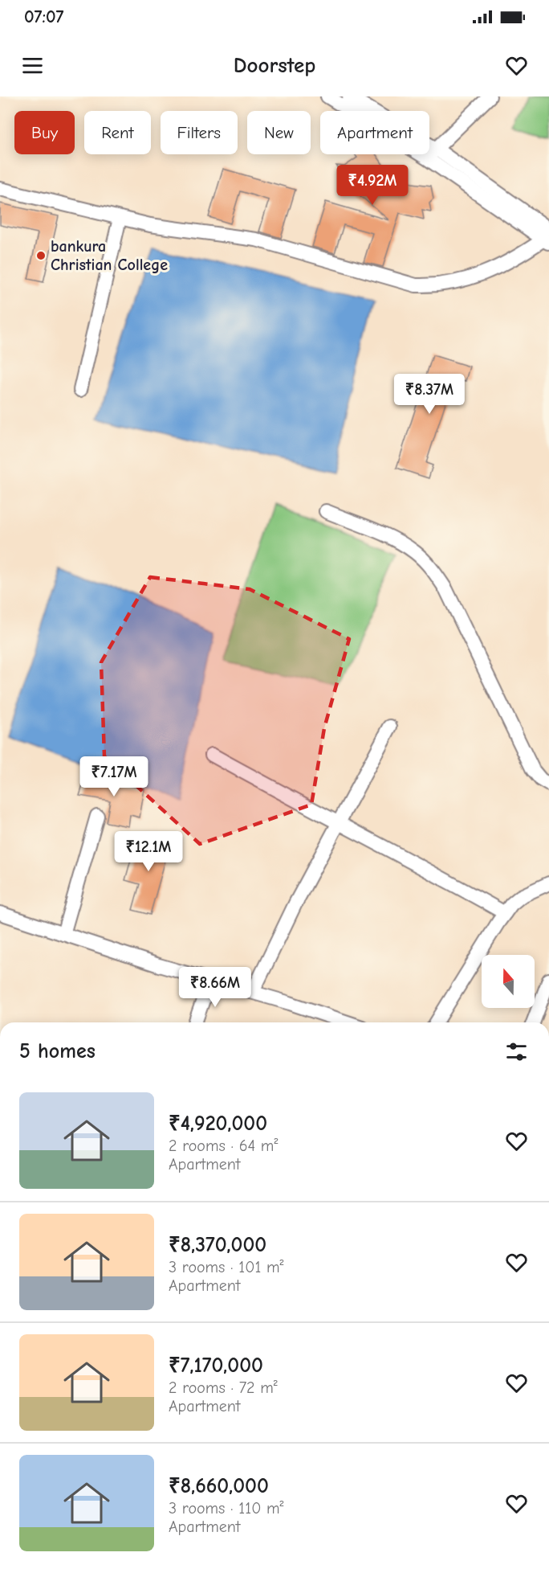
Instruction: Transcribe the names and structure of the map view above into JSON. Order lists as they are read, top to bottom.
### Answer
{
  "places": ["bankura Christian College"],
  "north": "top",
  "page": {
    "status": "07:07",
    "header": "Doorstep",
    "chip": [
      "Buy",
      "Rent",
      "Filters",
      "New",
      "Apartment"
    ],
    "price": [
      "₹4.92M",
      "₹8.37M",
      "₹7.17M",
      "₹12.1M",
      "₹8.66M"
    ],
    "heading": "5 homes",
    "list": [
      {
        "name": "₹4,920,000",
        "note": "2 rooms · 64 m² · Apartment"
      },
      {
        "name": "₹8,370,000",
        "note": "3 rooms · 101 m² · Apartment"
      },
      {
        "name": "₹7,170,000",
        "note": "2 rooms · 72 m² · Apartment"
      },
      {
        "name": "₹8,660,000",
        "note": "3 rooms · 110 m² · Apartment"
      }
    ]
  }
}
